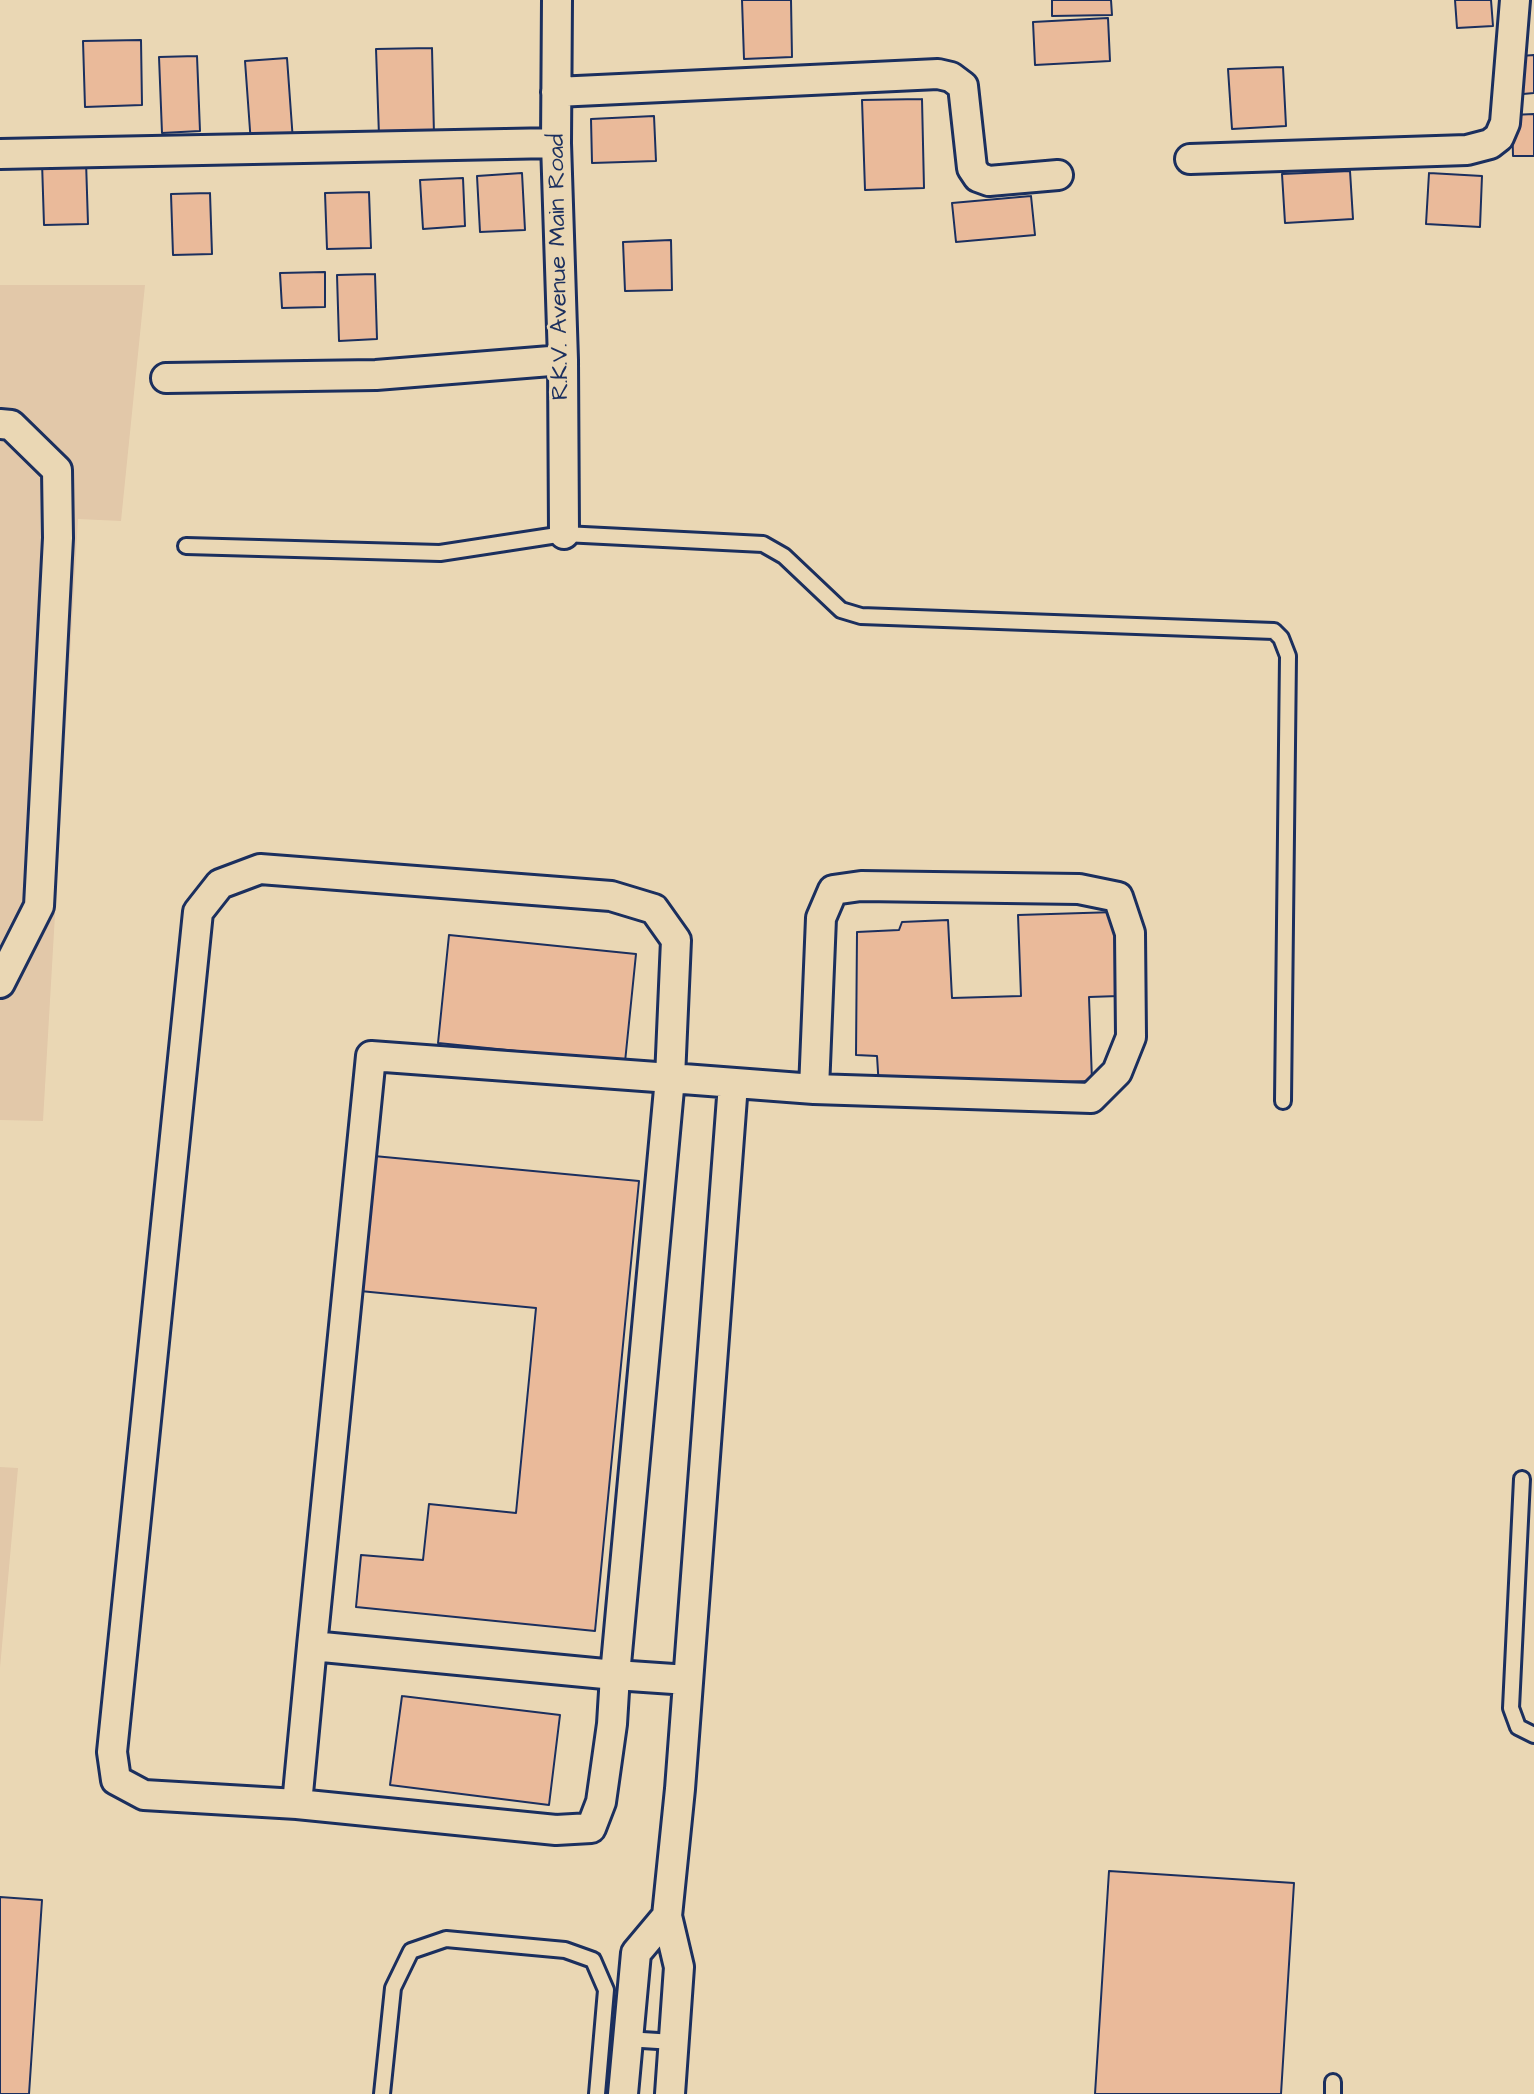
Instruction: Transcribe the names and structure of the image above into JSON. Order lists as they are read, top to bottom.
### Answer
{
  "streets": {
    "street": ["R.K.V. Avenue Main Road"]
  }
}
